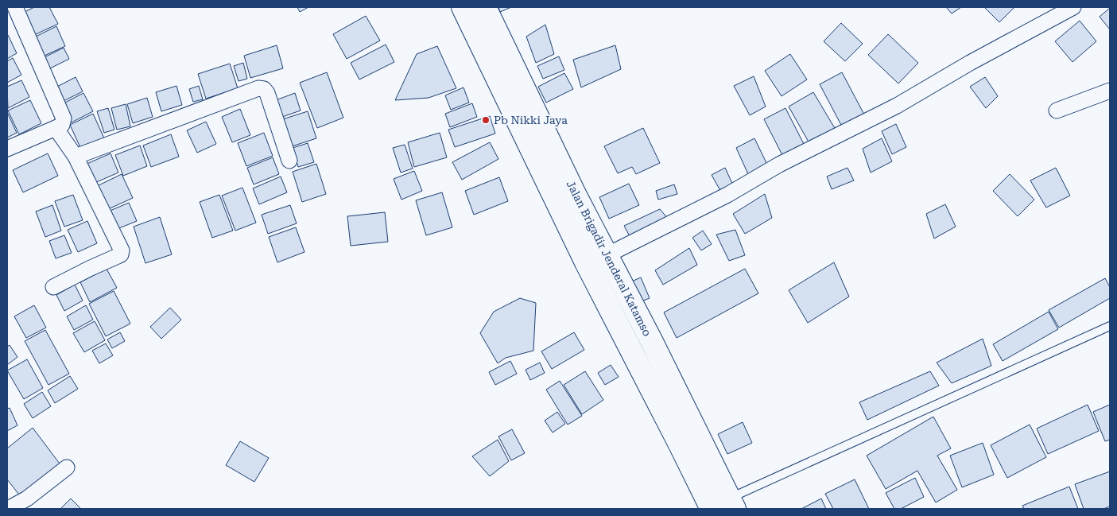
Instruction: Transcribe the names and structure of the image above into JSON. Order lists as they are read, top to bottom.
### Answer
{
  "streets": {
    "main road": ["Jalan Brigadir Jenderal Katamso"]
  },
  "places": ["Pb Nikki Jaya"]
}
